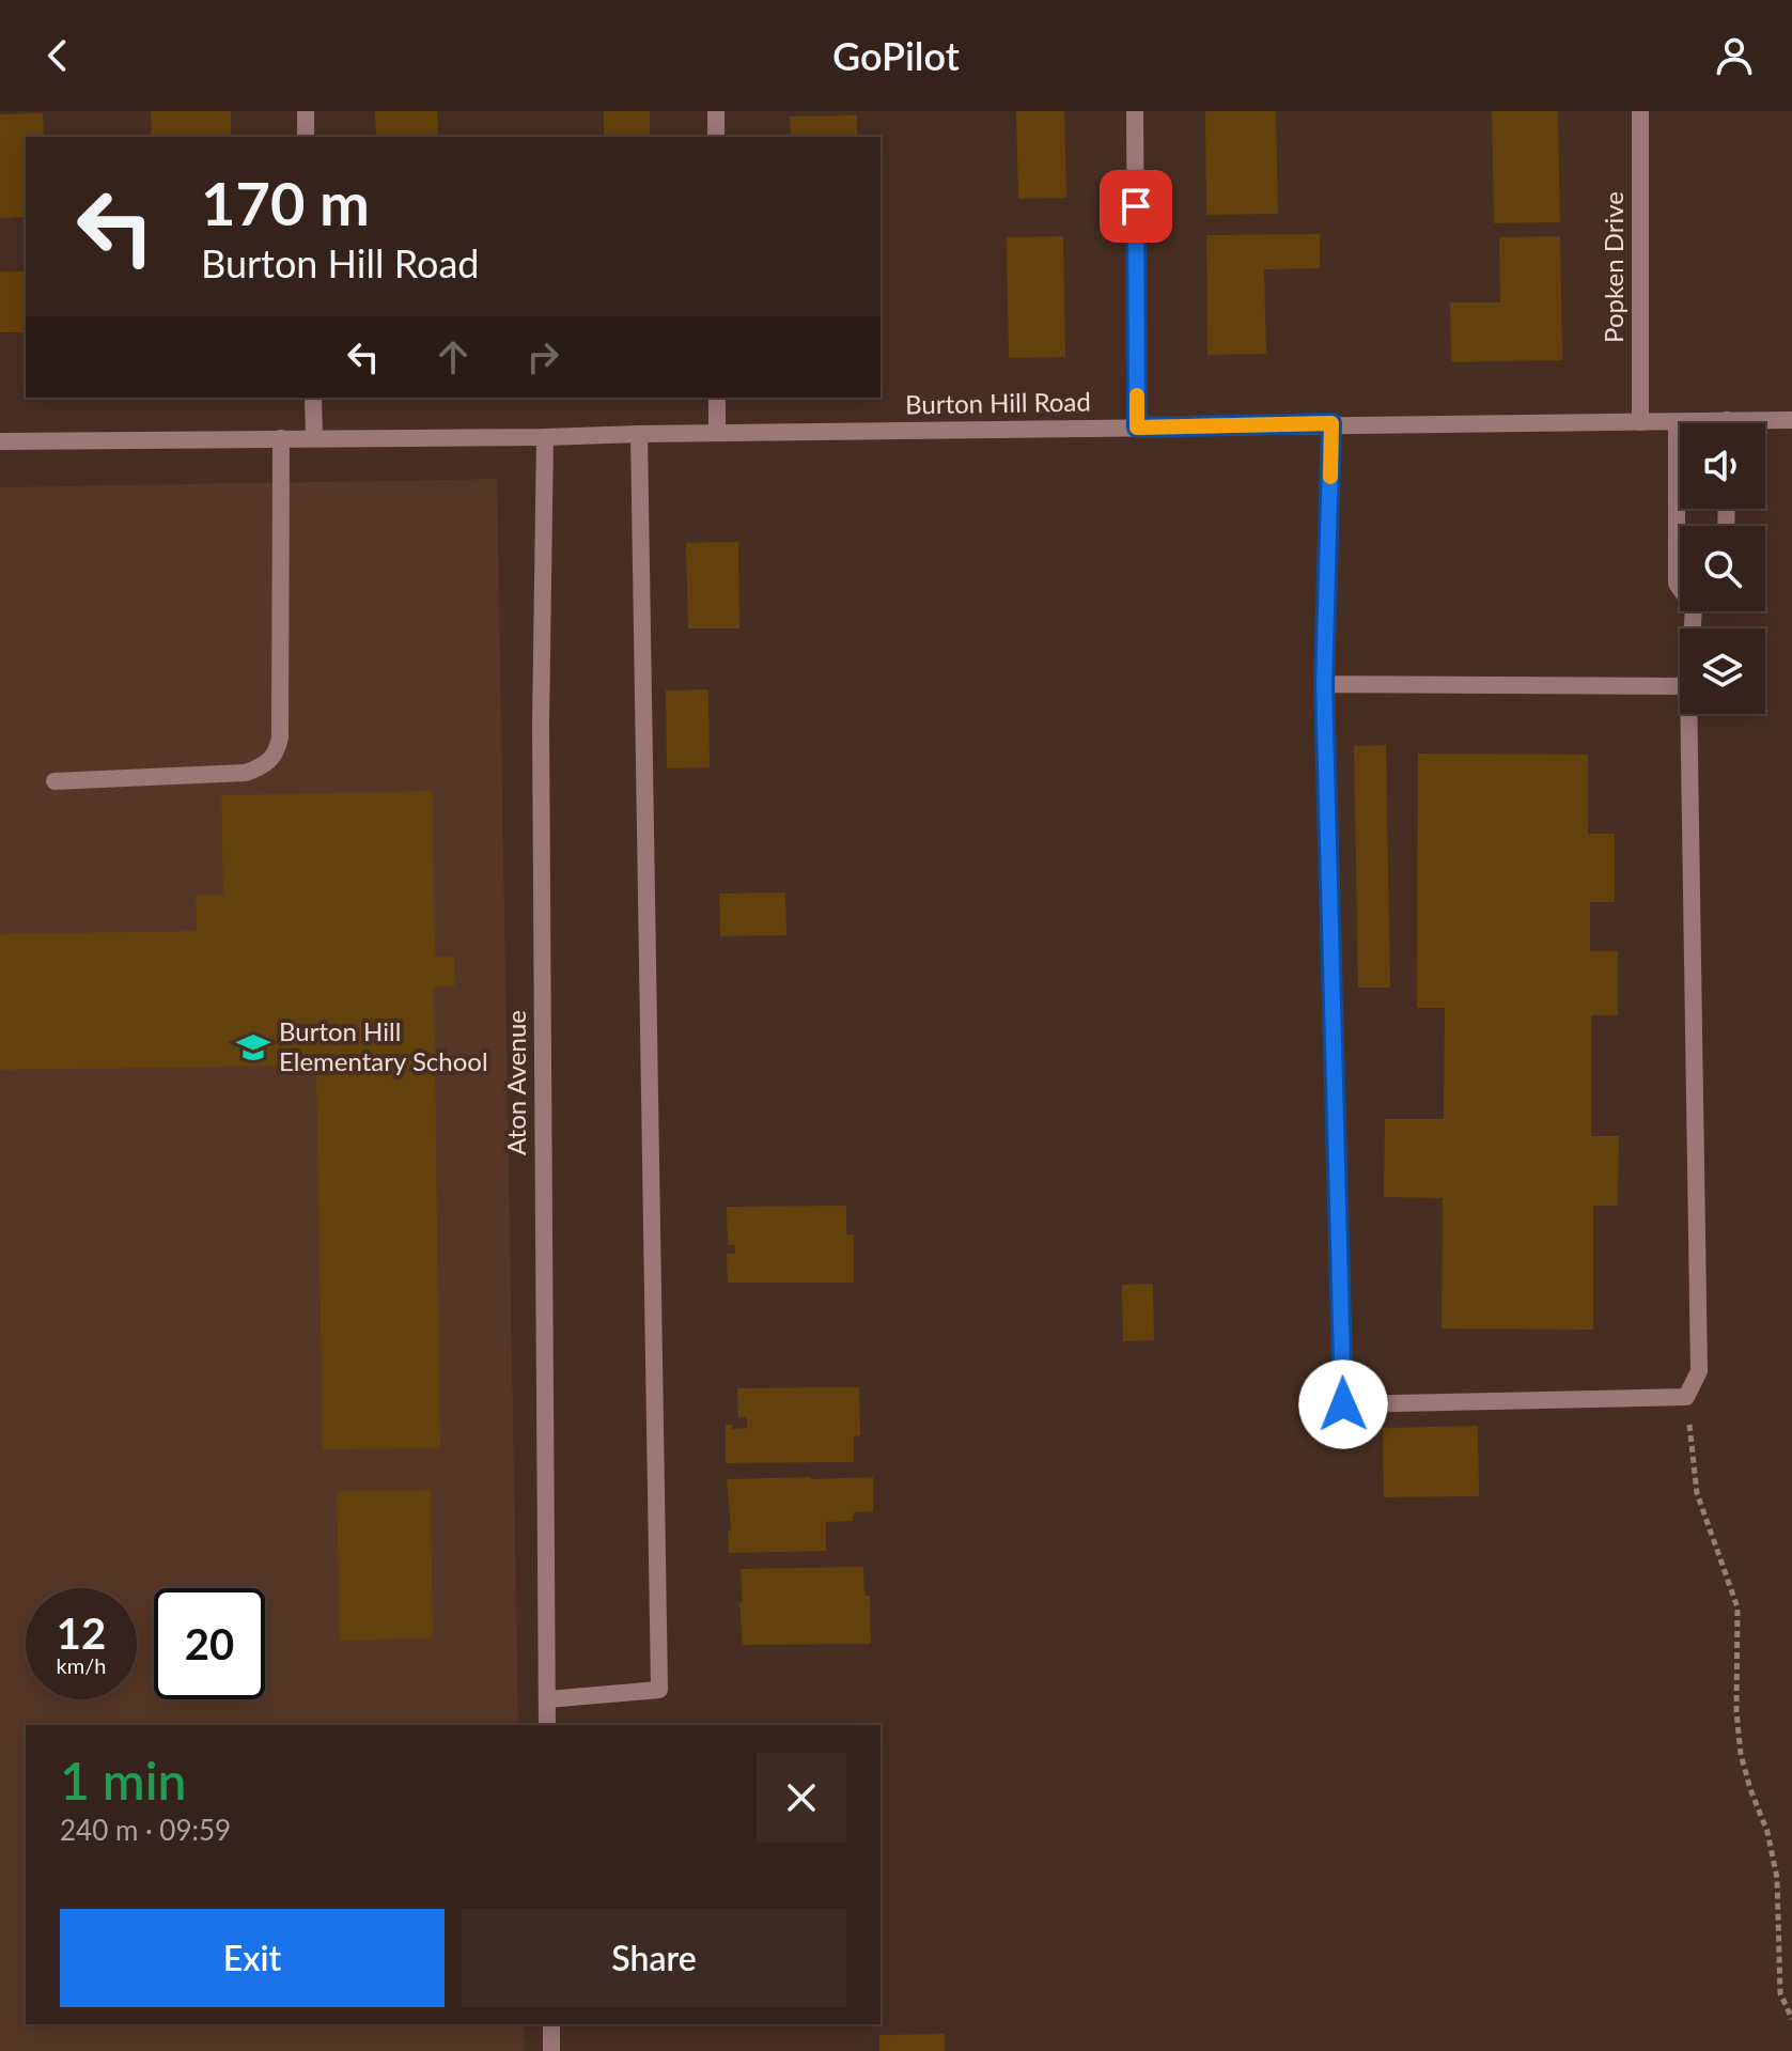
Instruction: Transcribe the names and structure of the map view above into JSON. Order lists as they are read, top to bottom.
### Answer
{
  "streets": {
    "street": ["Popken Drive", "Burton Hill Road", "Aton Avenue"]
  },
  "crossings": [
    ["Popken Drive", "Burton Hill Road"],
    ["Burton Hill Road", "Aton Avenue"]
  ],
  "places": {
    "school or university": ["Burton Hill Elementary School"]
  },
  "page": {
    "header": "GoPilot",
    "turn": ["170 m", "Burton Hill Road"],
    "speed": "12 km/h",
    "limit": "20",
    "heading": ["1 min", "240 m · 09:59"],
    "buttons": ["Exit", "Share"]
  }
}
